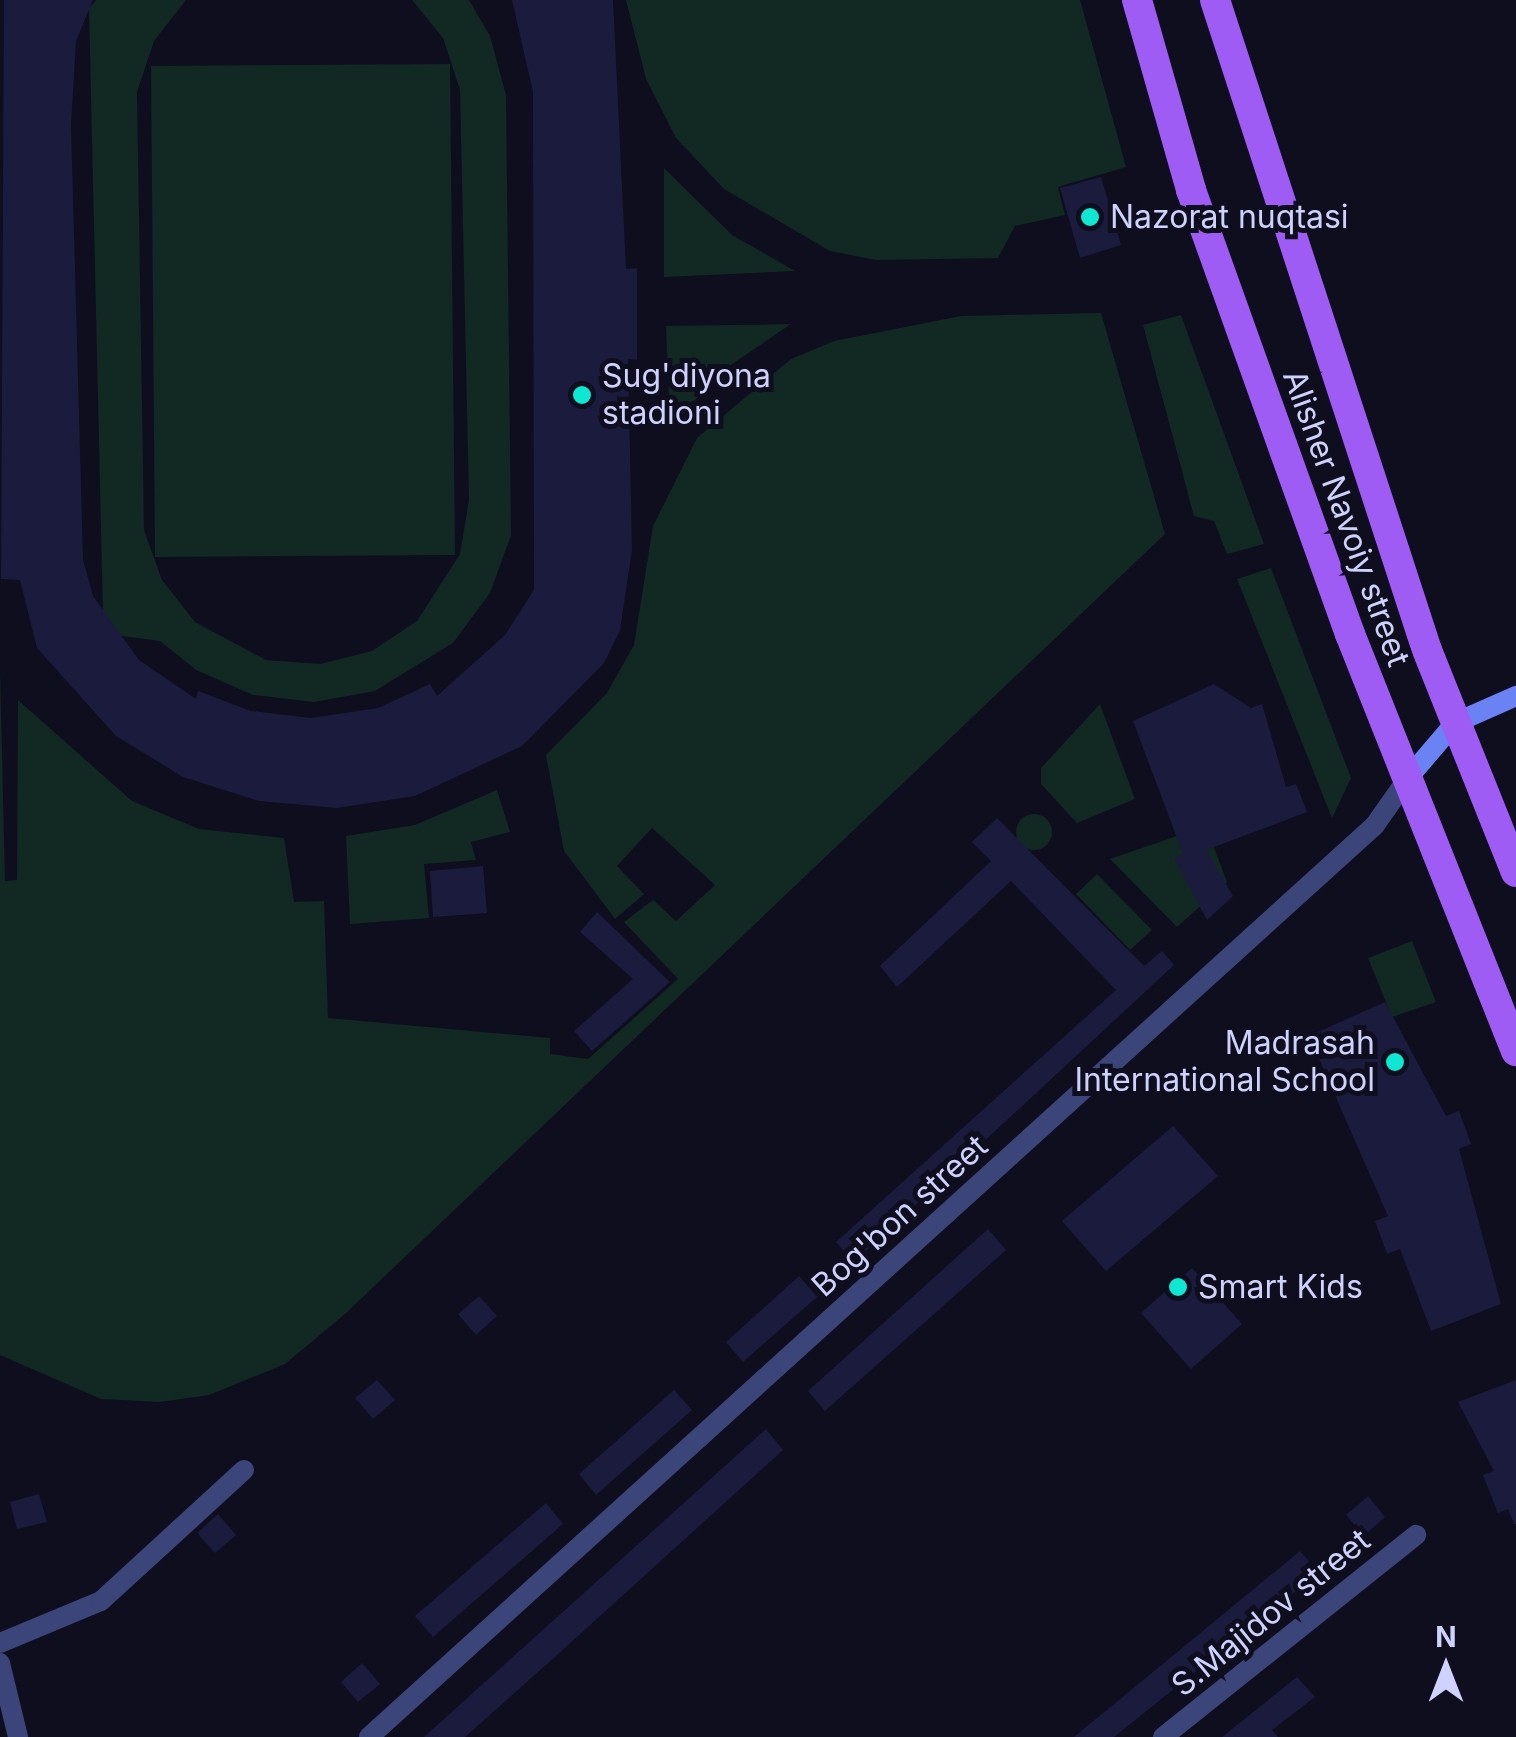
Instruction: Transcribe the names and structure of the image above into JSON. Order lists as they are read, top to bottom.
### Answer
{
  "streets": {
    "main road": ["Alisher Navoiy street"],
    "street": ["Bog'bon street", "S.Majidov street"]
  },
  "crossings": [
    ["Alisher Navoiy street", "Bog'bon street"]
  ],
  "places": [
    "Nazorat nuqtasi",
    "Sug'diyona stadioni",
    "Madrasah International School",
    "Smart Kids"
  ],
  "north": "top"
}
